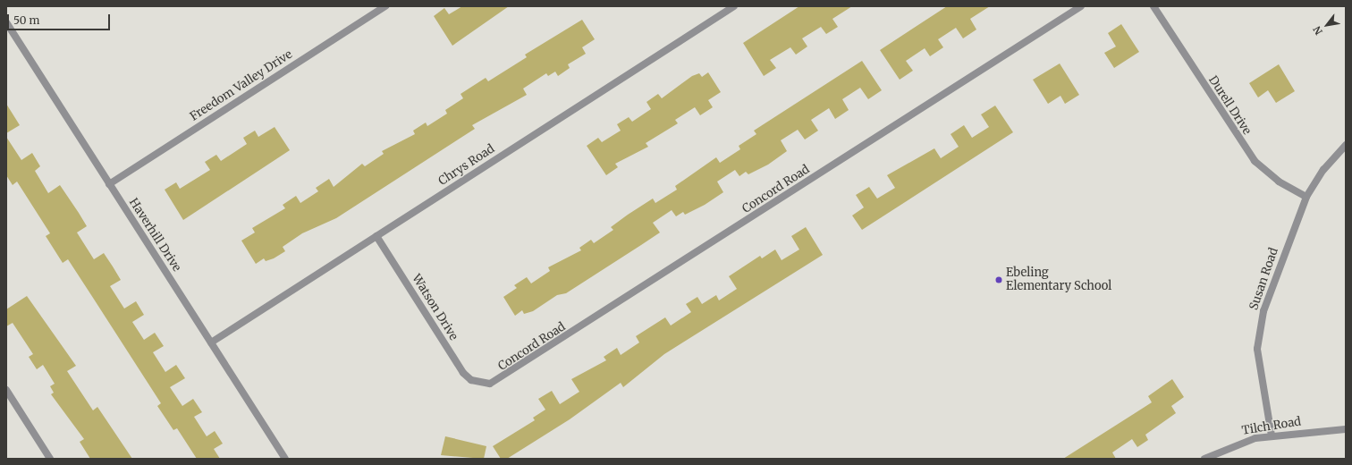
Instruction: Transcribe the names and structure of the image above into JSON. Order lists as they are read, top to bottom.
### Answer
{
  "streets": {
    "street": [
      "Freedom Valley Drive",
      "Durell Drive",
      "Chrys Road",
      "Concord Road",
      "Haverhill Drive",
      "Susan Road",
      "Watson Drive",
      "Tilch Road"
    ]
  },
  "crossings": [
    ["Freedom Valley Drive", "Haverhill Drive"],
    ["Durell Drive", "Susan Road"],
    ["Chrys Road", "Haverhill Drive"],
    ["Chrys Road", "Watson Drive"],
    ["Concord Road", "Watson Drive"],
    ["Susan Road", "Tilch Road"]
  ],
  "places": ["Ebeling Elementary School"],
  "scale_bar": "50 m",
  "north": "bottom left"
}
